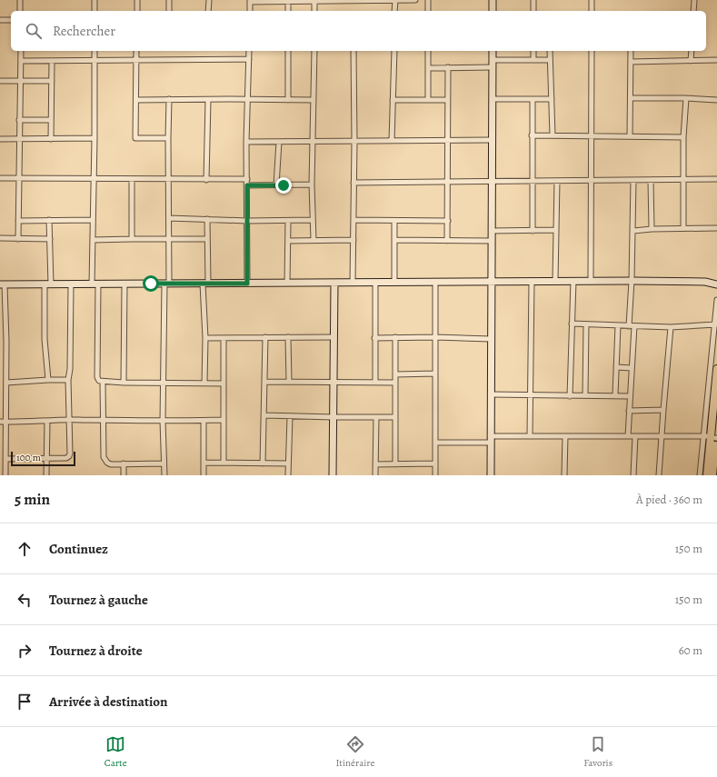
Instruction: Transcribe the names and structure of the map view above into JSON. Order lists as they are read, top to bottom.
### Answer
{
  "scale_bar": "100 m",
  "page": {
    "search": "Rechercher",
    "scale": "100 m",
    "heading": ["5 min", "À pied · 360 m"],
    "list": [
      ["Continuez", "150 m"],
      ["Tournez à gauche", "150 m"],
      ["Tournez à droite", "60 m"],
      "Arrivée à destination"
    ],
    "nav": ["Carte", "Itinéraire", "Favoris"]
  }
}
